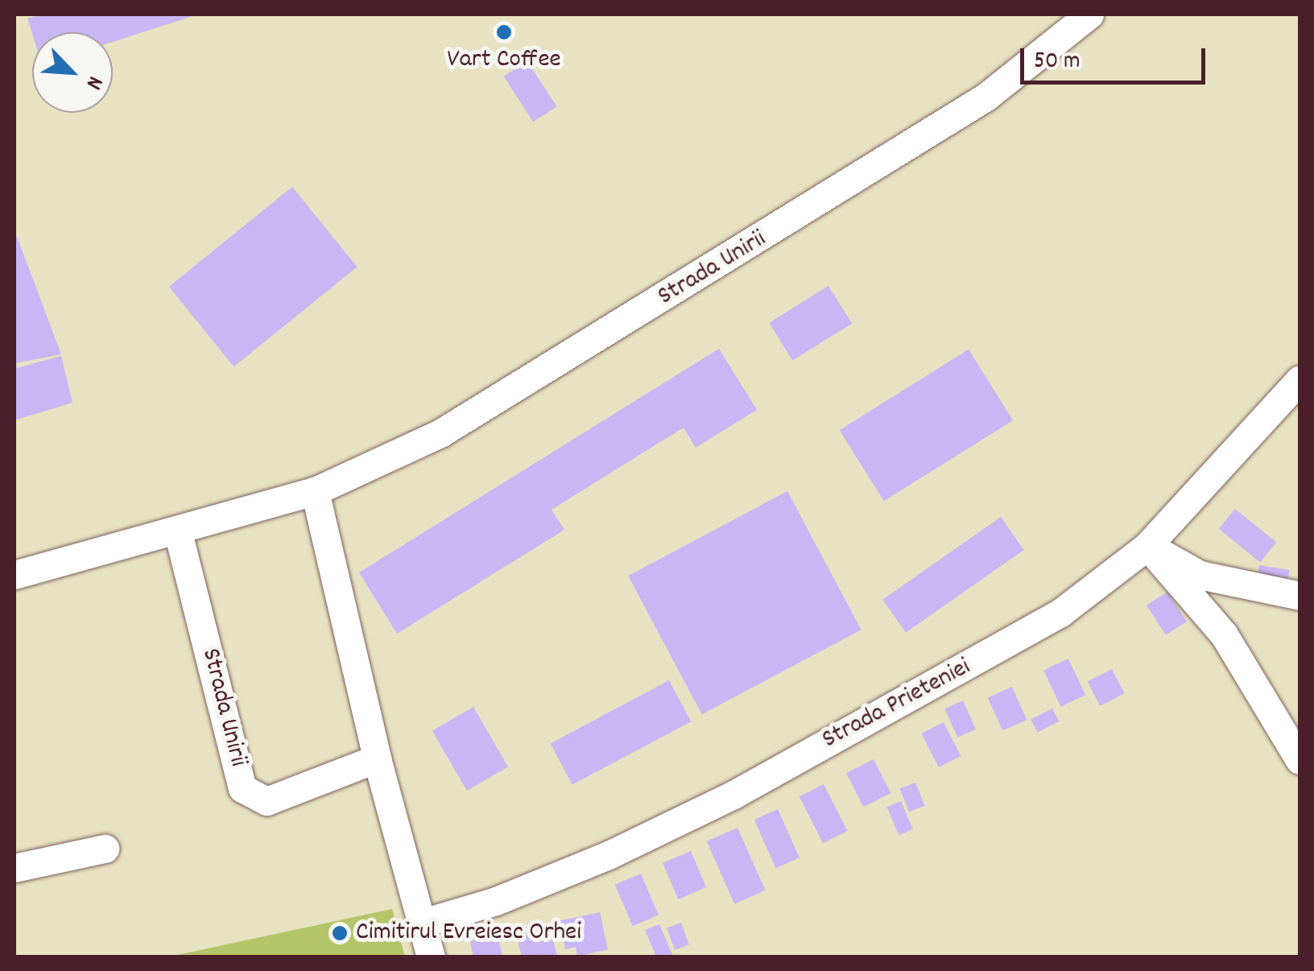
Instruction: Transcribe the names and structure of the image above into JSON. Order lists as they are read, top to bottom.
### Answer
{
  "streets": {
    "street": ["Strada Unirii", "Strada Prieteniei"]
  },
  "places": ["Vart Coffee", "Cimitirul Evreiesc Orhei"],
  "scale_bar": "50 m",
  "north": "bottom right"
}
